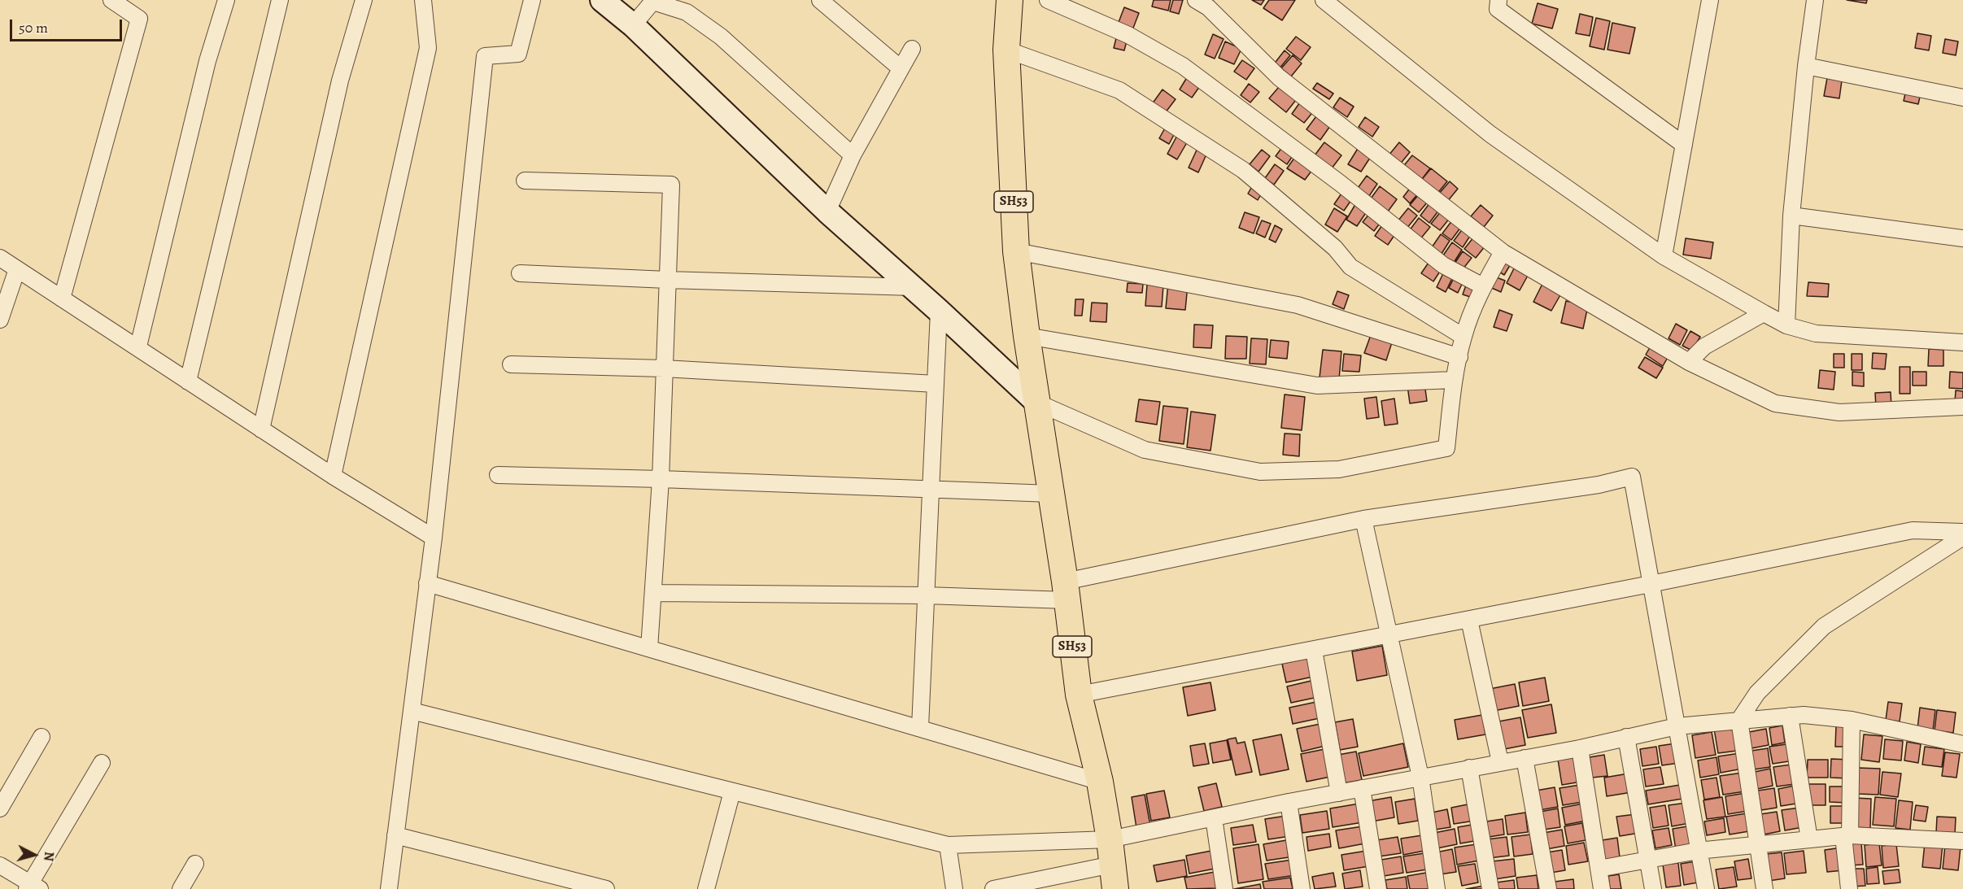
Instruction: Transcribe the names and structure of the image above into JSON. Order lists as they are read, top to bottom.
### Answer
{
  "streets": {
    "main road": ["SH53"]
  },
  "scale_bar": "50 m",
  "north": "right"
}
